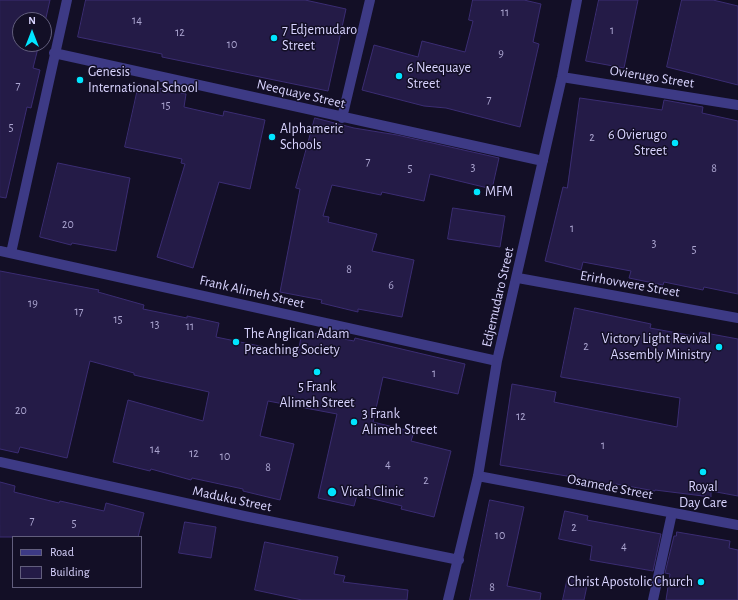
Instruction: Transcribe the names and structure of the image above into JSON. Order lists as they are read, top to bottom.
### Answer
{
  "streets": {
    "street": [
      "Ovierugo Street",
      "Neequaye Street",
      "Erirhovwere Street",
      "Frank Alimeh Street",
      "Edjemudaro Street",
      "Osamede Street",
      "Maduku Street"
    ]
  },
  "crossings": [
    ["Ovierugo Street", "Edjemudaro Street"],
    ["Neequaye Street", "Edjemudaro Street"],
    ["Erirhovwere Street", "Edjemudaro Street"],
    ["Frank Alimeh Street", "Edjemudaro Street"],
    ["Edjemudaro Street", "Osamede Street"],
    ["Edjemudaro Street", "Maduku Street"]
  ],
  "places": [
    "7 Edjemudaro Street",
    "6 Neequaye Street",
    "Genesis International School",
    "Alphameric Schools",
    "6 Ovierugo Street",
    "MFM",
    "The Anglican Adam Preaching Society",
    "Victory Light Revival Assembly Ministry",
    "5 Frank Alimeh Street",
    "3 Frank Alimeh Street",
    "Royal Day Care",
    "Vicah Clinic",
    "Christ Apostolic Church"
  ],
  "house_numbers": [
    "11",
    "14",
    "1",
    "12",
    "10",
    "9",
    "7",
    "7",
    "15",
    "5",
    "2",
    "7",
    "3",
    "5",
    "8",
    "20",
    "1",
    "3",
    "5",
    "8",
    "6",
    "19",
    "17",
    "15",
    "13",
    "11",
    "2",
    "1",
    "20",
    "12",
    "1",
    "14",
    "12",
    "10",
    "4",
    "8",
    "2",
    "7",
    "5",
    "2",
    "10",
    "4",
    "8"
  ],
  "legend": ["Road", "Building"],
  "north": "top"
}
